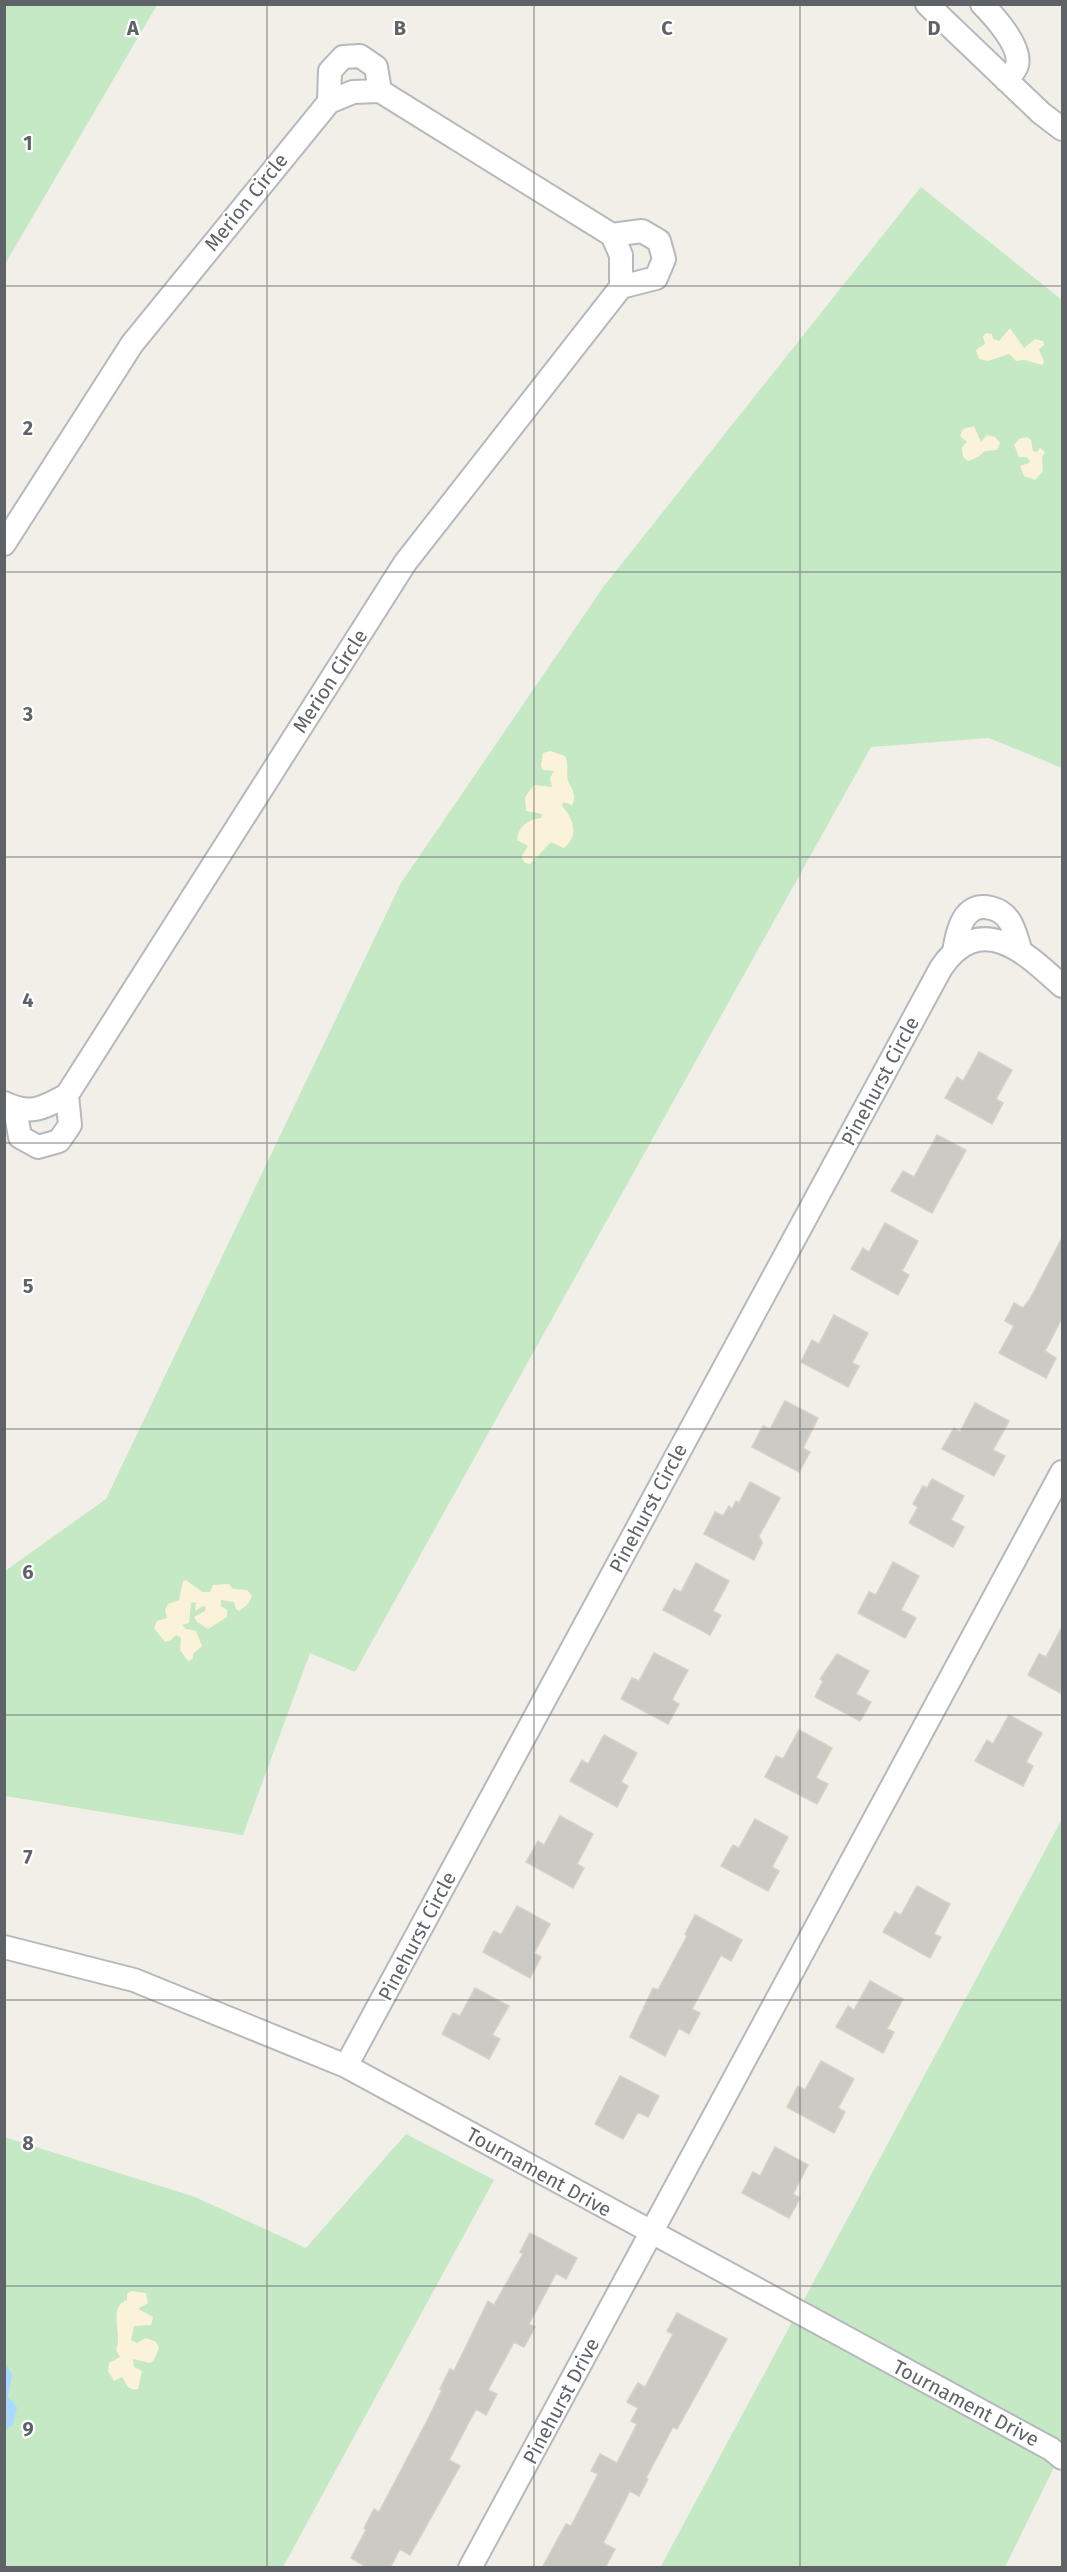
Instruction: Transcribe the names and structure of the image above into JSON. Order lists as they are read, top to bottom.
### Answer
{
  "streets": {
    "street": [
      "Merion Circle",
      "Pinehurst Circle",
      "Tournament Drive",
      "Pinehurst Drive"
    ]
  },
  "crossings": [
    ["Pinehurst Circle", "Tournament Drive"],
    ["Tournament Drive", "Pinehurst Drive"]
  ],
  "grid": {
    "columns": [
      "A",
      "B",
      "C",
      "D"
    ],
    "rows": [
      "1",
      "2",
      "3",
      "4",
      "5",
      "6",
      "7",
      "8",
      "9"
    ]
  }
}
